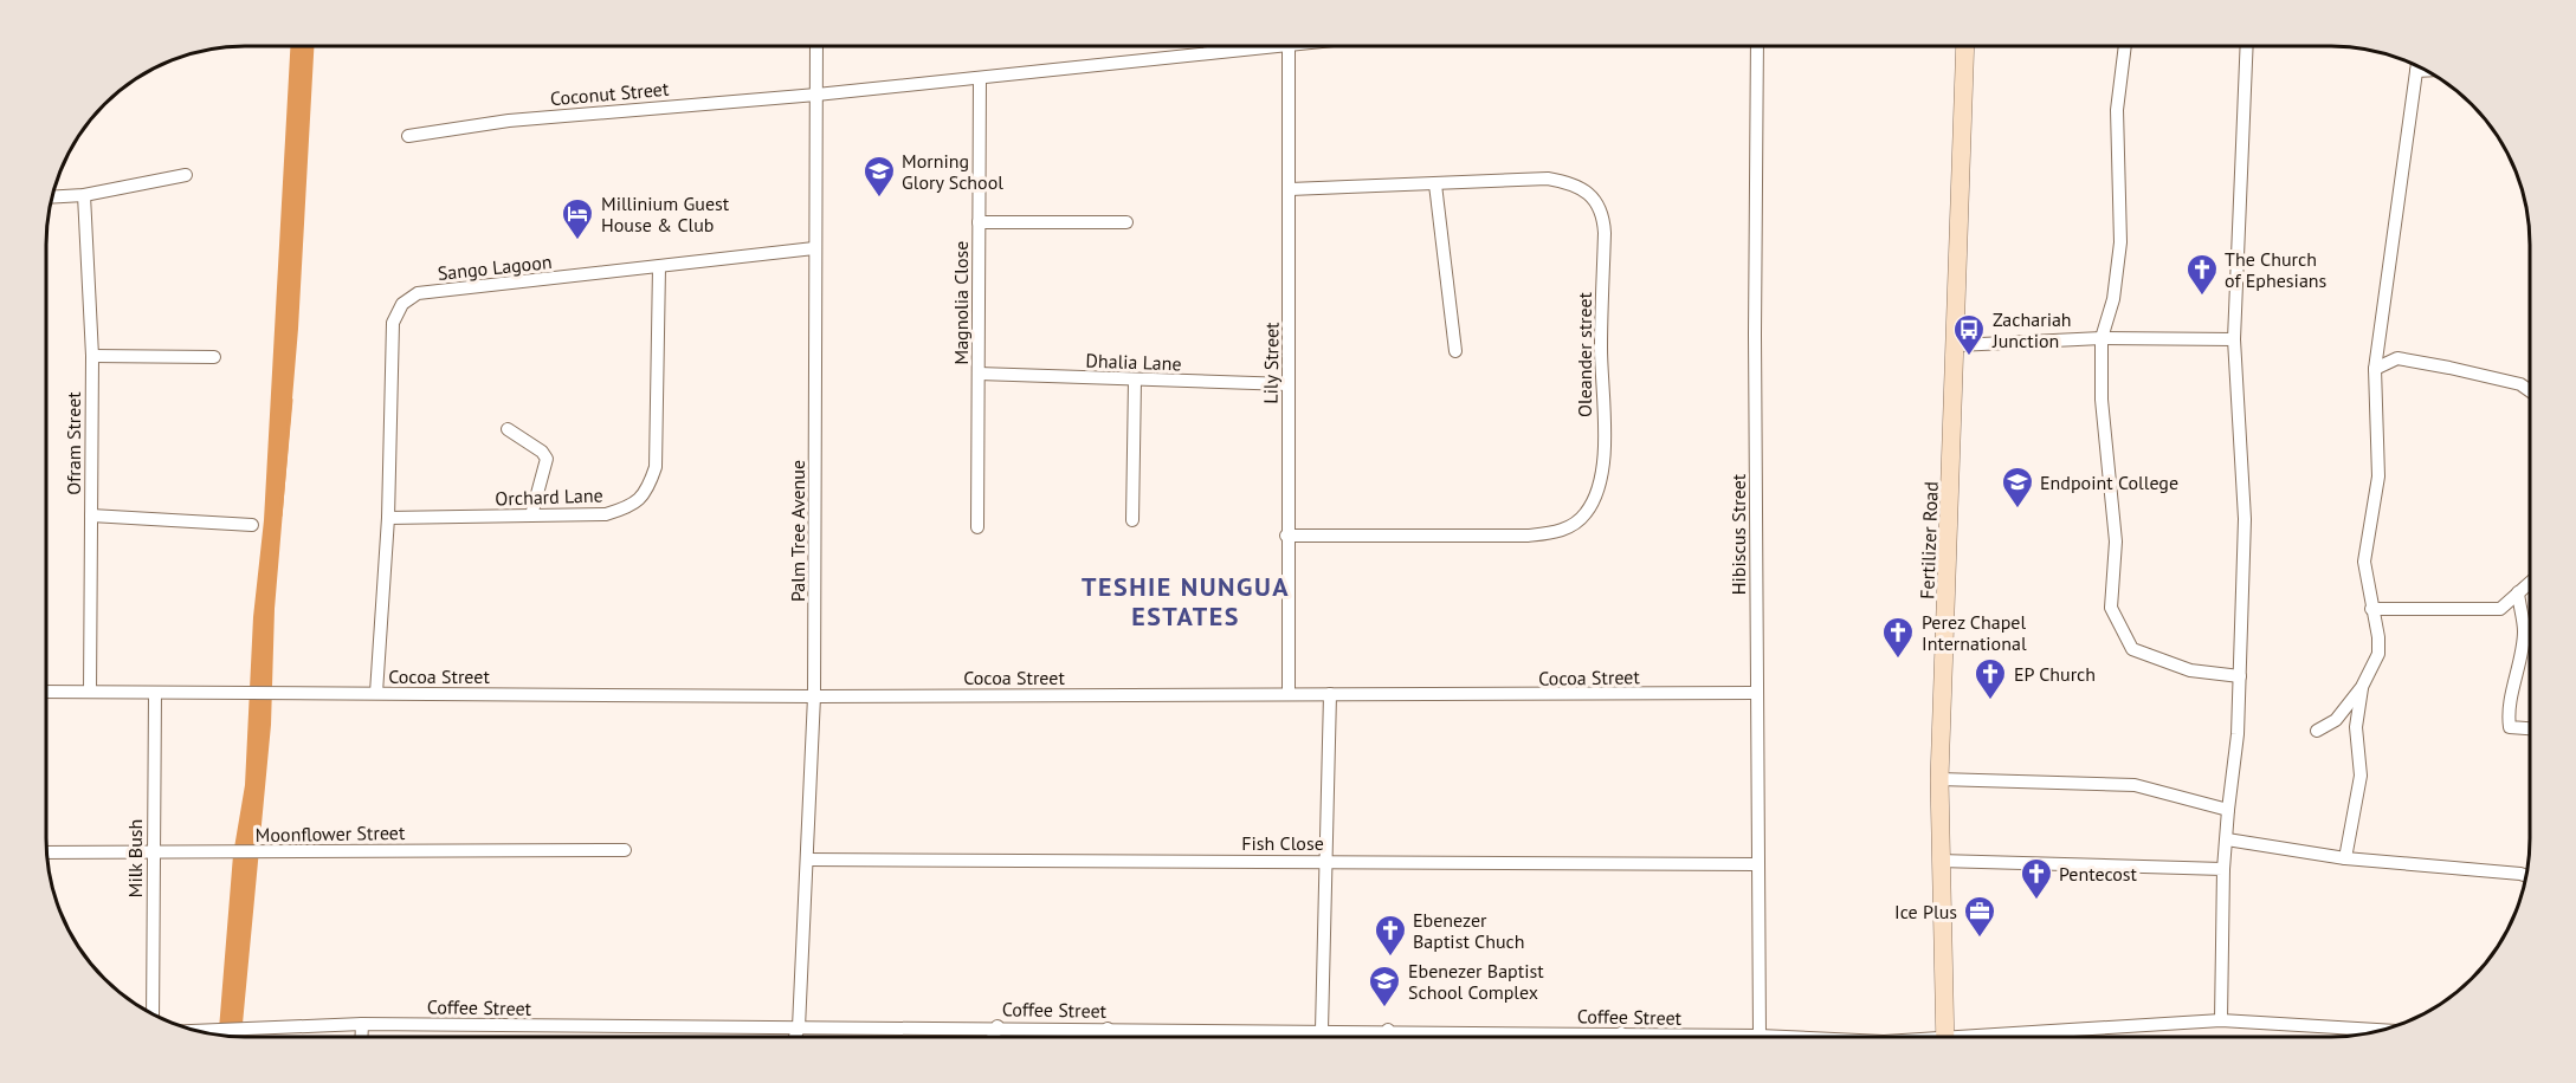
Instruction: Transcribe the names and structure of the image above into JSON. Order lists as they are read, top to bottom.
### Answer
{
  "streets": {
    "street": [
      "Coconut Street",
      "Sango Lagoon",
      "Magnolia Close",
      "Oleander street",
      "Dhalia Lane",
      "Lily Street",
      "Ofram Street",
      "Orchard Lane",
      "Palm Tree Avenue",
      "Hibiscus Street",
      "Fertilizer Road",
      "Cocoa Street",
      "Moonflower Street",
      "Fish Close",
      "Milk Bush",
      "Coffee Street"
    ]
  },
  "crossings": [
    ["Coconut Street", "Magnolia Close"],
    ["Coconut Street", "Palm Tree Avenue"],
    ["Sango Lagoon", "Orchard Lane"],
    ["Sango Lagoon", "Palm Tree Avenue"],
    ["Sango Lagoon", "Cocoa Street"],
    ["Magnolia Close", "Dhalia Lane"],
    ["Oleander street", "Lily Street"],
    ["Dhalia Lane", "Lily Street"],
    ["Lily Street", "Cocoa Street"],
    ["Palm Tree Avenue", "Cocoa Street"],
    ["Palm Tree Avenue", "Fish Close"],
    ["Palm Tree Avenue", "Coffee Street"],
    ["Hibiscus Street", "Cocoa Street"],
    ["Hibiscus Street", "Fish Close"],
    ["Hibiscus Street", "Coffee Street"],
    ["Cocoa Street", "Milk Bush"],
    ["Moonflower Street", "Milk Bush"]
  ],
  "districts": ["TESHIE NUNGUA ESTATES"],
  "places": {
    "school or university": ["Morning Glory School", "Endpoint College", "Ebenezer Baptist School Complex"],
    "hotel": ["Millinium Guest House & Club"],
    "church": [
      "The Church of Ephesians",
      "Perez Chapel International",
      "EP Church",
      "Pentecost",
      "Ebenezer Baptist Chuch"
    ],
    "bus stop": ["Zachariah Junction"],
    "office": ["Ice Plus"]
  }
}
